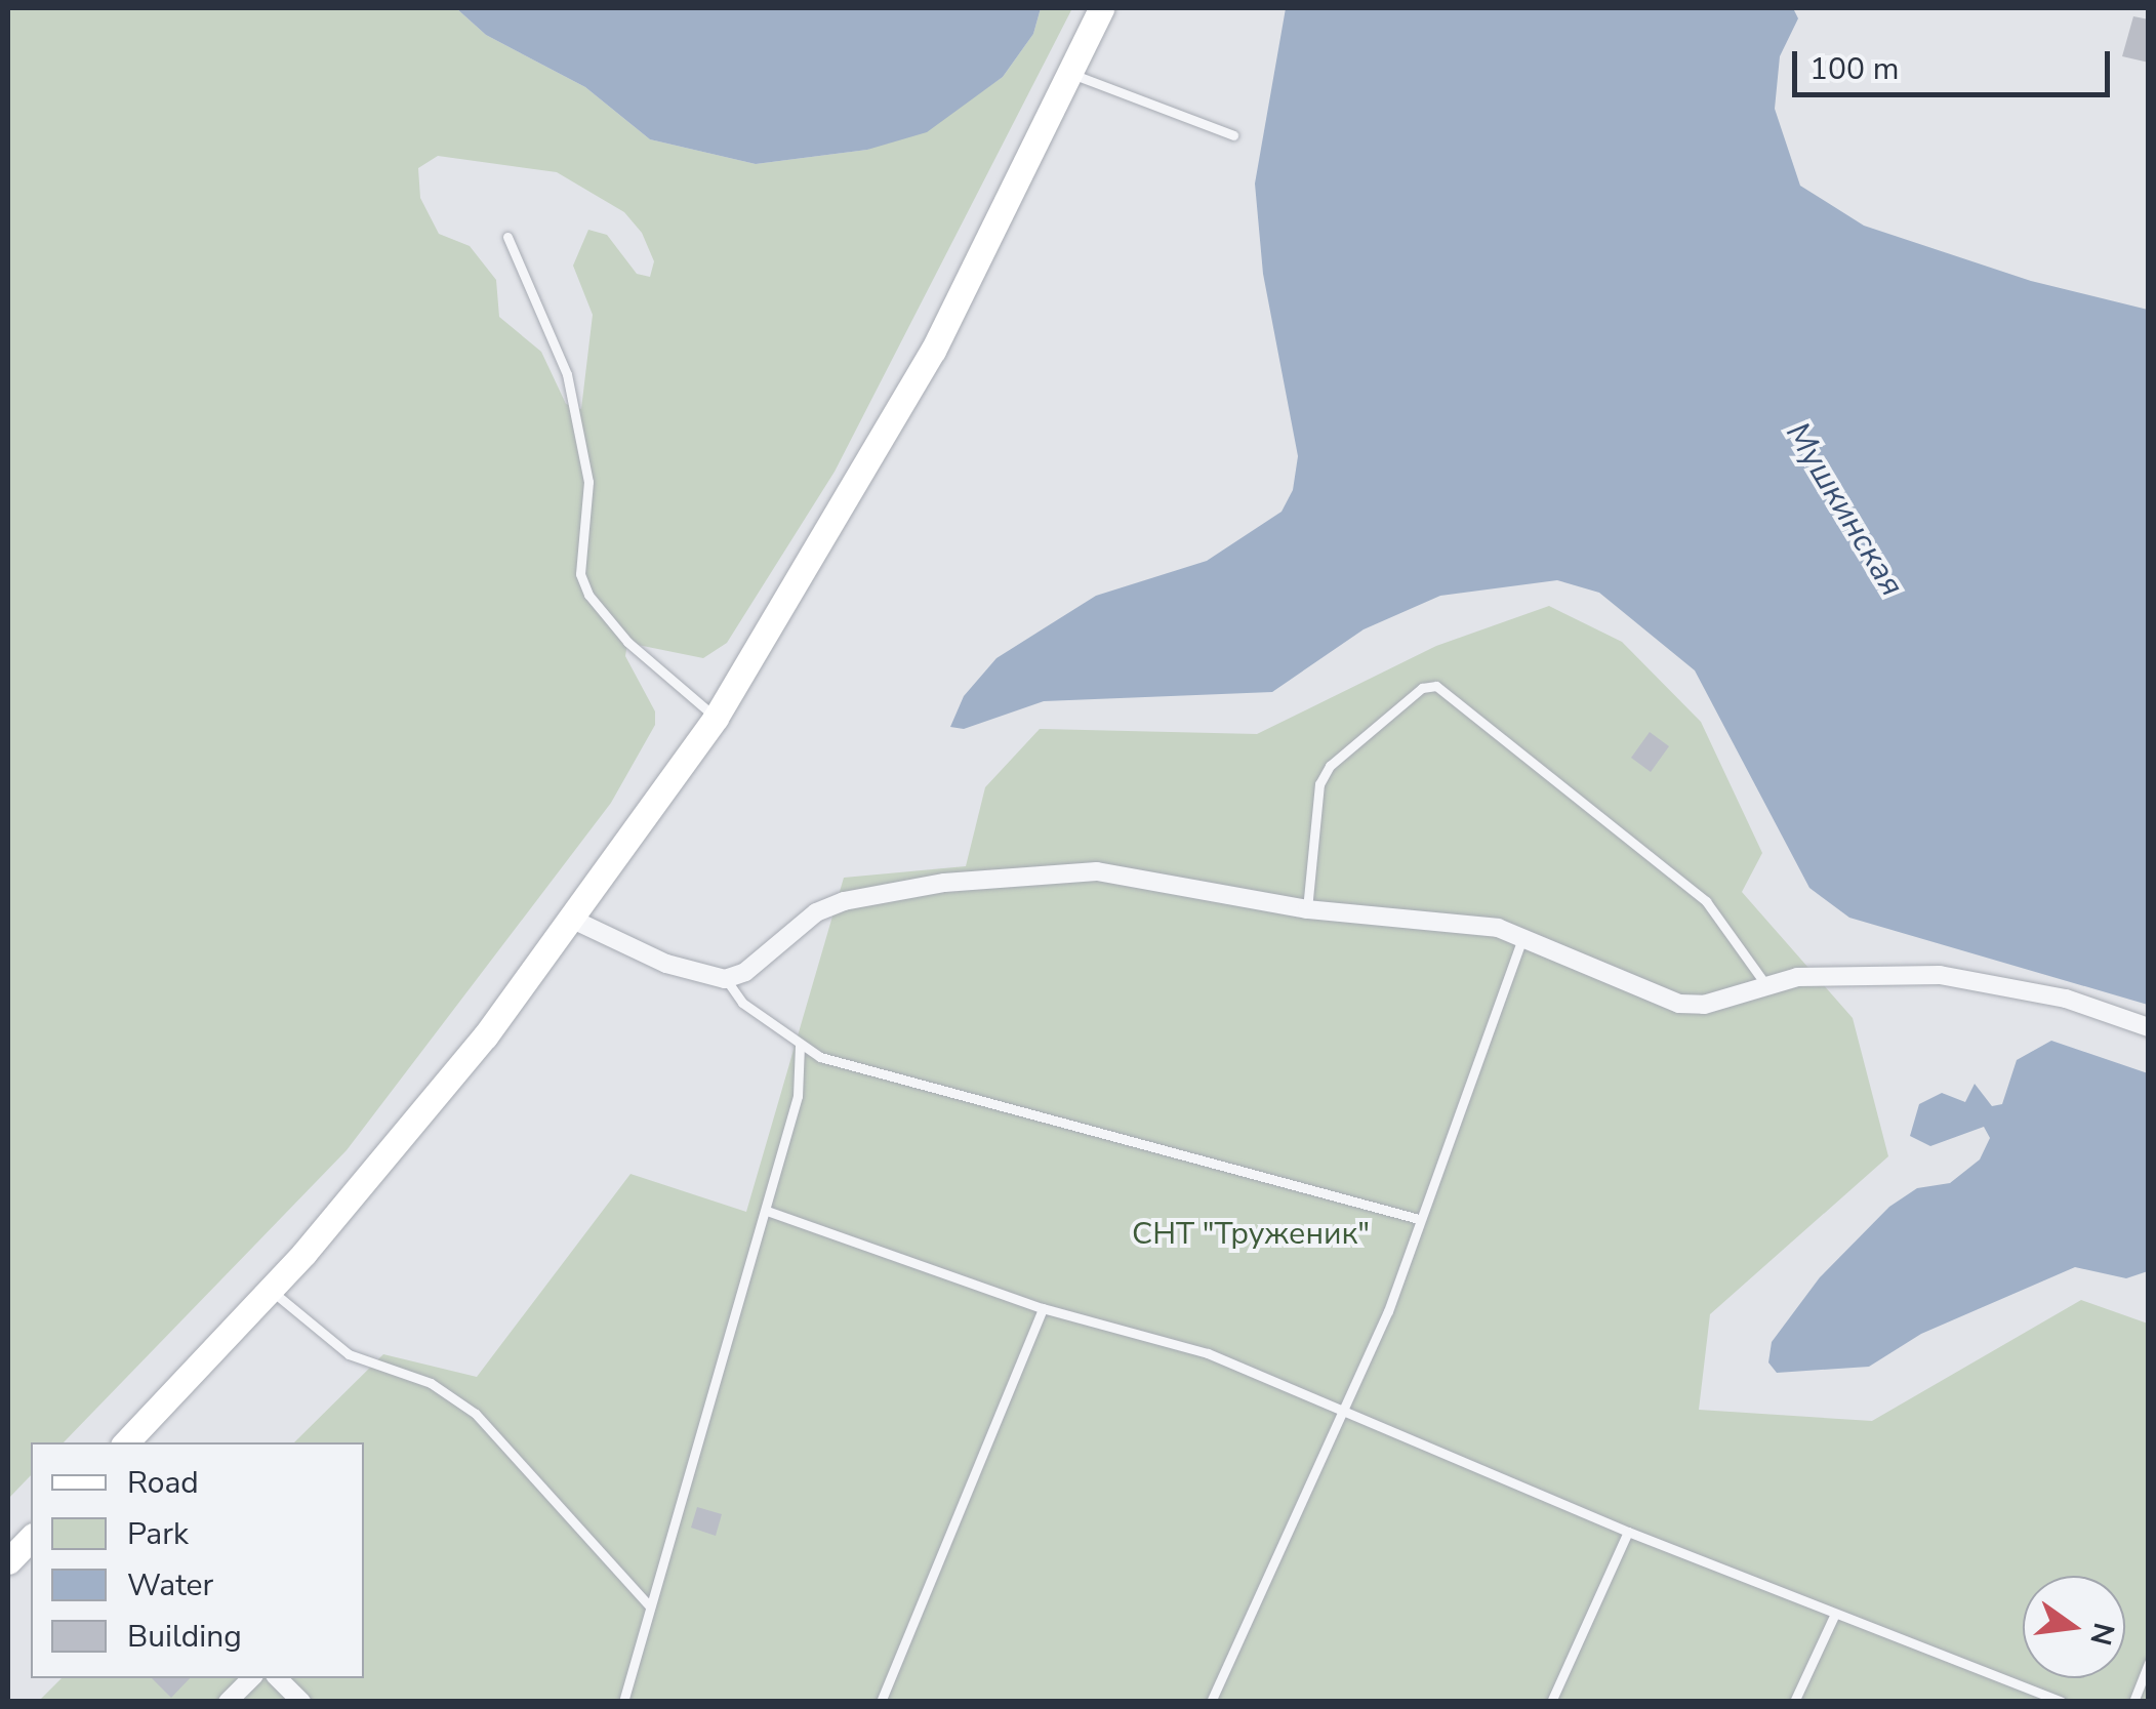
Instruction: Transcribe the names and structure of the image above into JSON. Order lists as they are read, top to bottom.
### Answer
{
  "water": ["Мушкинская"],
  "parks": ["СНТ \"Труженик\""],
  "legend": [
    "Road",
    "Park",
    "Water",
    "Building"
  ],
  "scale_bar": "100 m",
  "north": "right"
}
